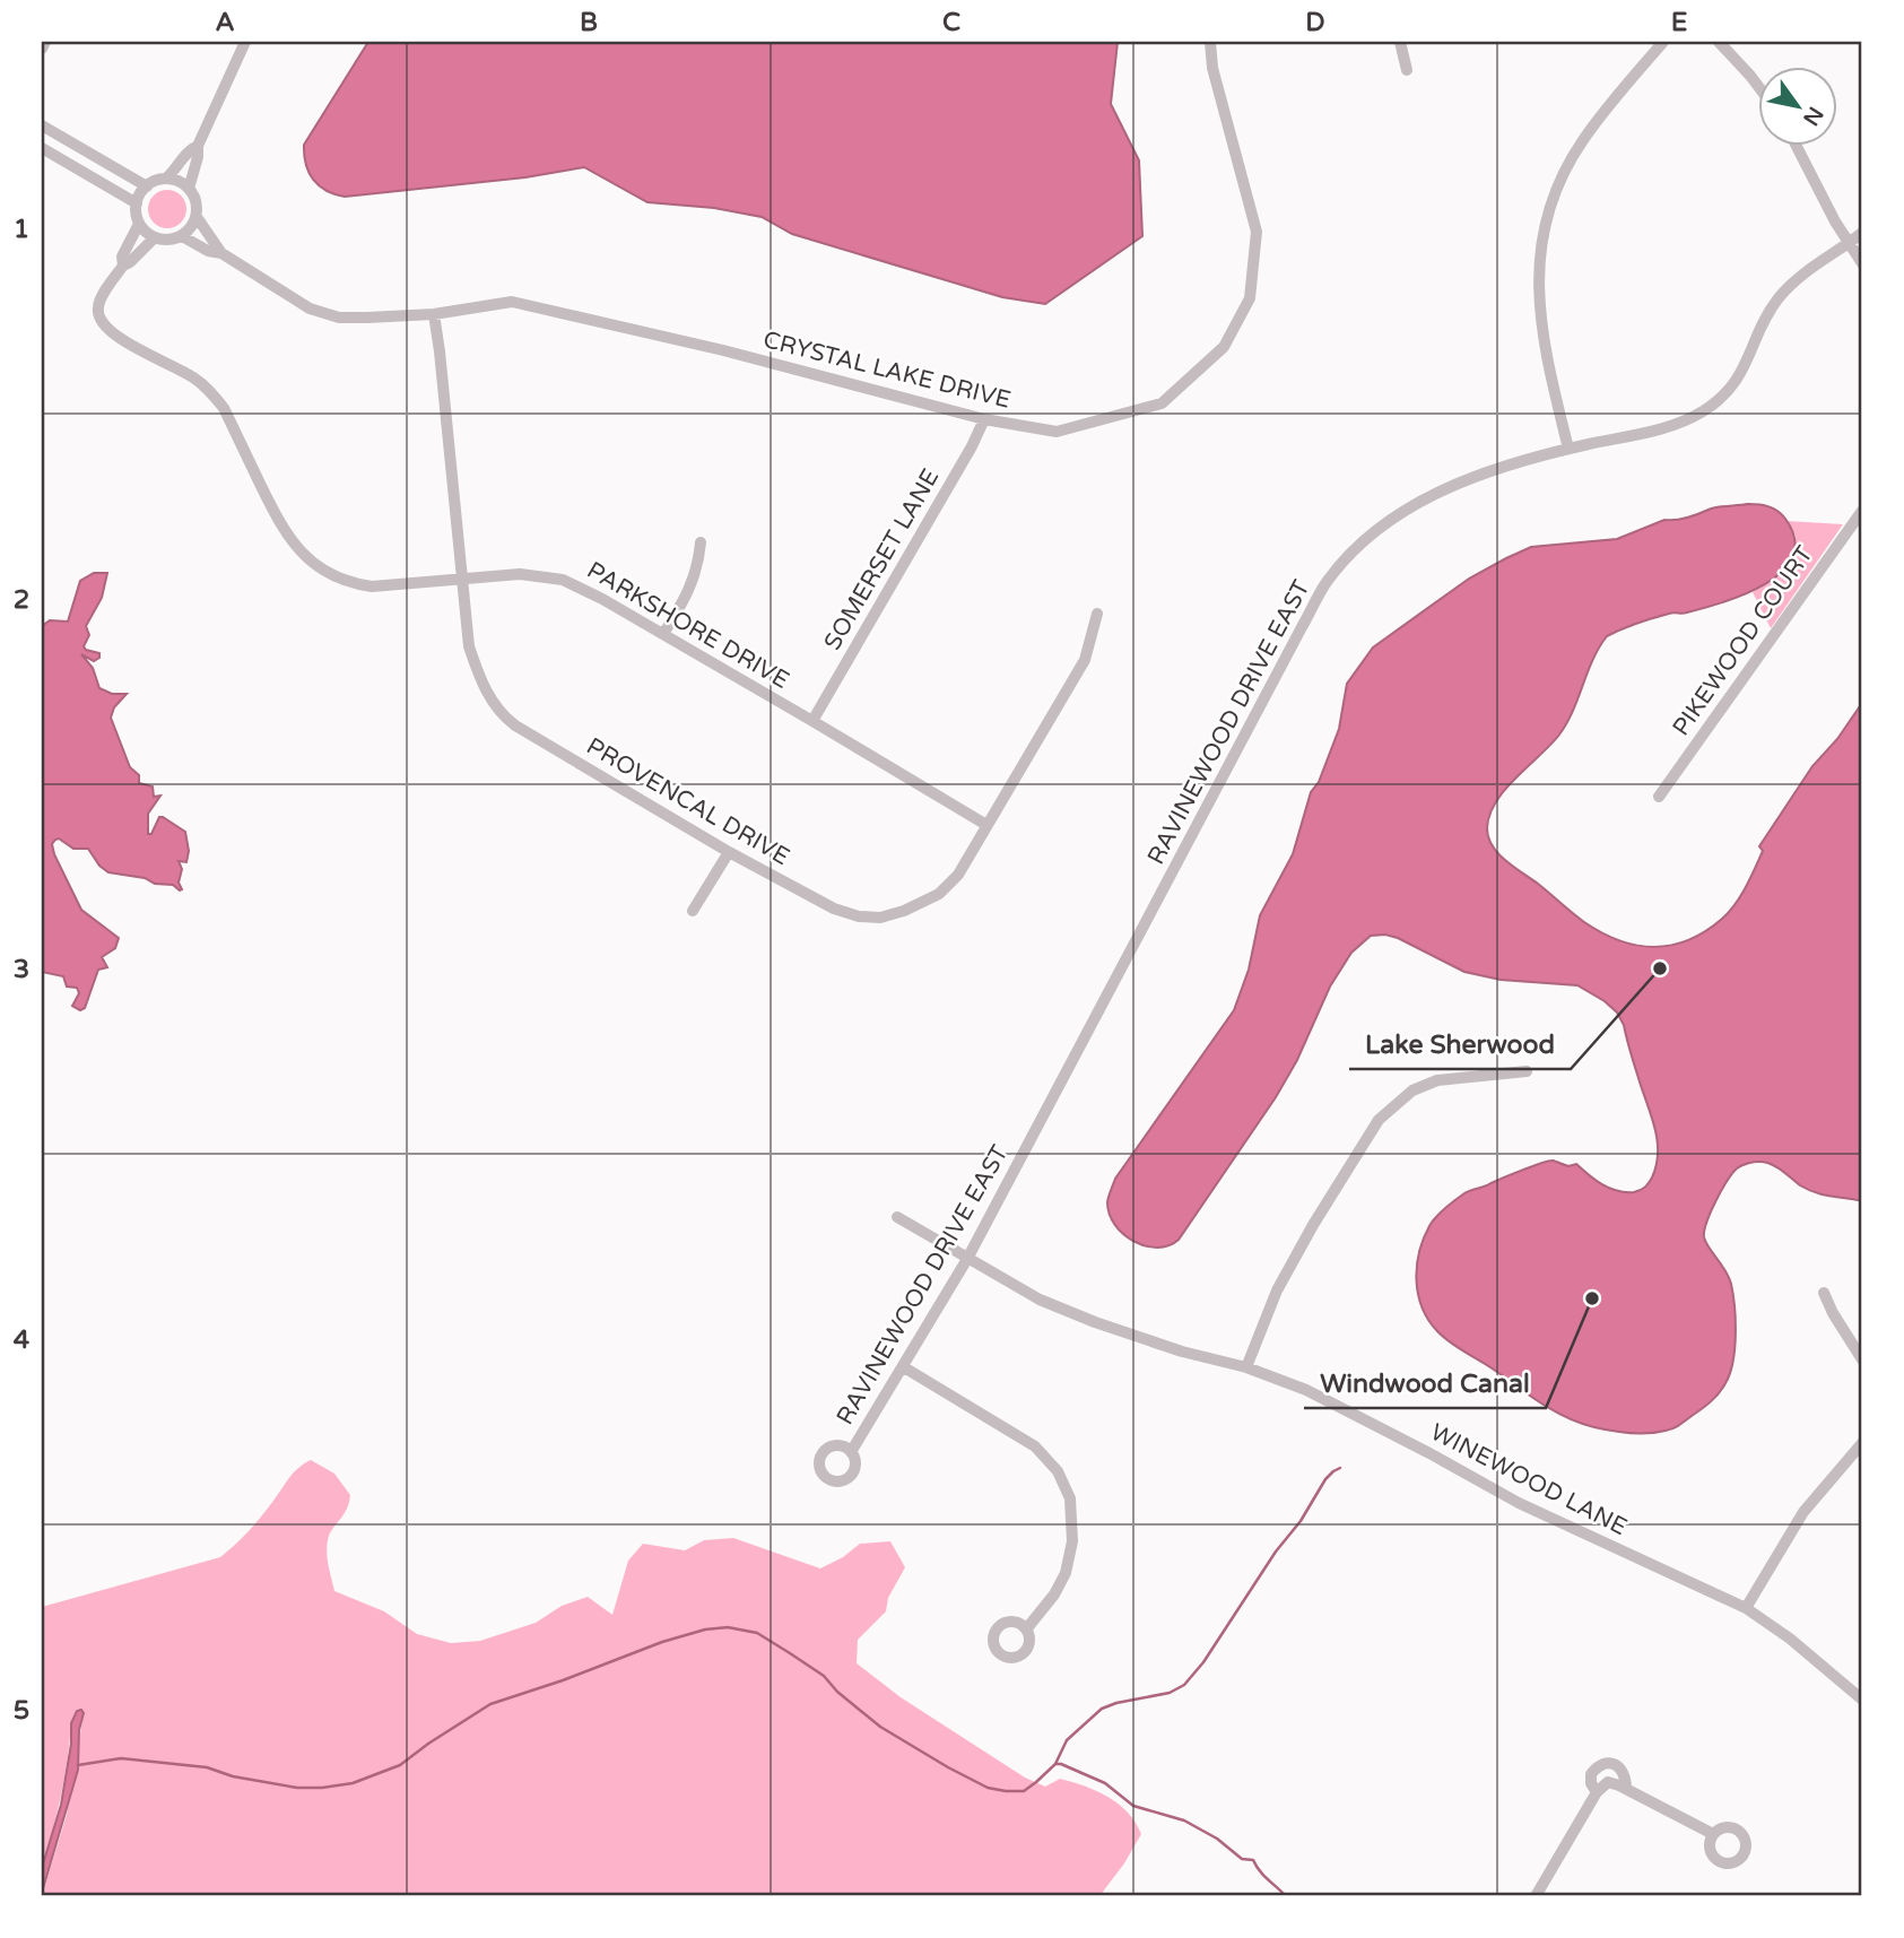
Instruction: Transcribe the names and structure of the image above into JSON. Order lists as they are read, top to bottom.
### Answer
{
  "streets": {
    "street": [
      "CRYSTAL LAKE DRIVE",
      "SOMERSET LANE",
      "PARKSHORE DRIVE",
      "PIKEWOOD COURT",
      "RAVINEWOOD DRIVE EAST",
      "PROVENCAL DRIVE",
      "WINEWOOD LANE"
    ]
  },
  "crossings": [
    ["CRYSTAL LAKE DRIVE", "SOMERSET LANE"],
    ["CRYSTAL LAKE DRIVE", "PARKSHORE DRIVE"],
    ["CRYSTAL LAKE DRIVE", "PROVENCAL DRIVE"],
    ["SOMERSET LANE", "PARKSHORE DRIVE"],
    ["PARKSHORE DRIVE", "PROVENCAL DRIVE"],
    ["RAVINEWOOD DRIVE EAST", "WINEWOOD LANE"]
  ],
  "places": ["Lake Sherwood", "Windwood Canal"],
  "north": "bottom right",
  "grid": {
    "columns": [
      "A",
      "B",
      "C",
      "D",
      "E"
    ],
    "rows": [
      "1",
      "2",
      "3",
      "4",
      "5"
    ]
  }
}
